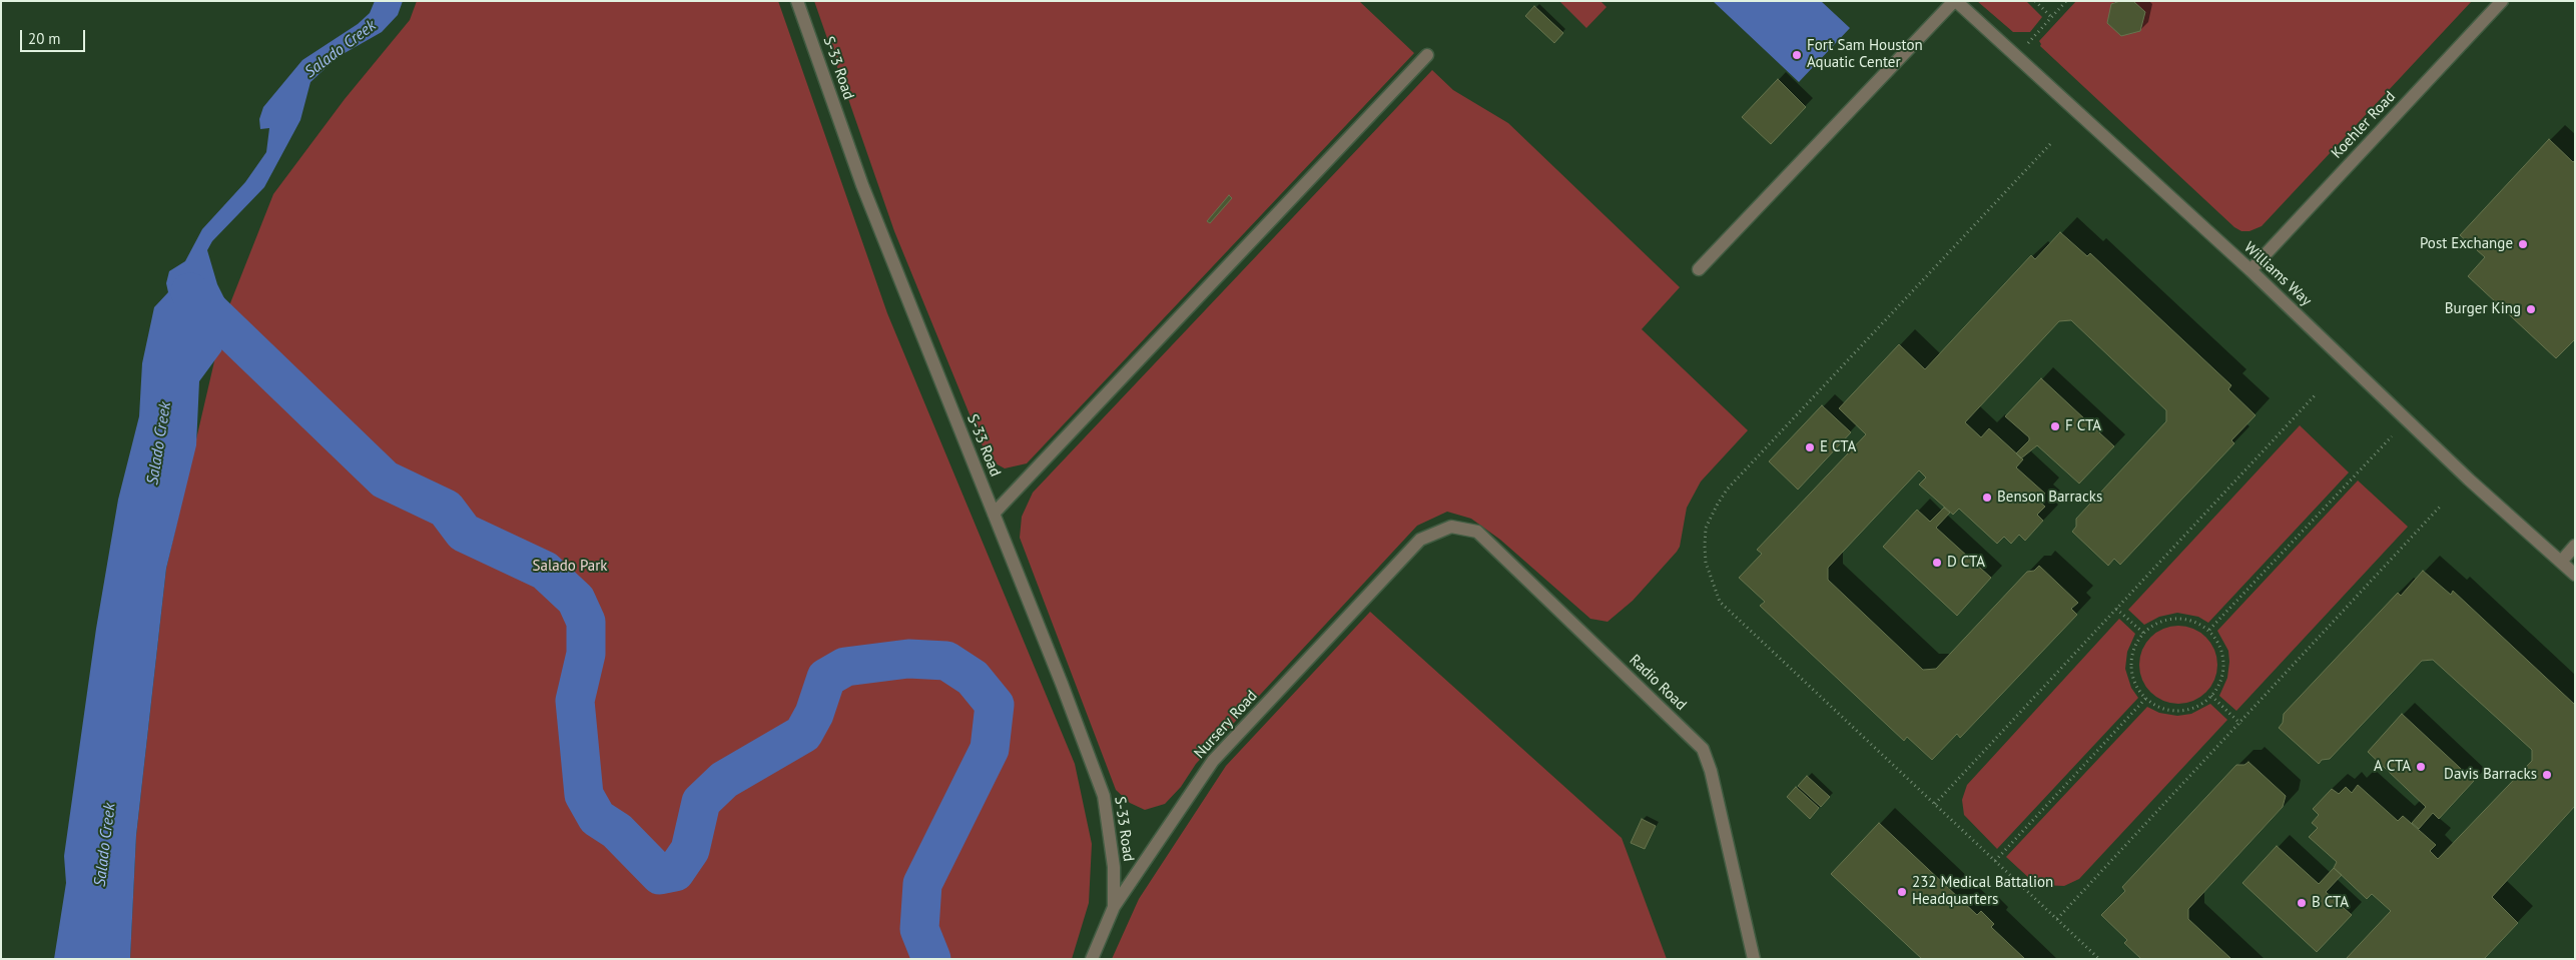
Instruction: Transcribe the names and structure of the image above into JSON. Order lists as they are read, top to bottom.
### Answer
{
  "streets": {
    "street": [
      "S-33 Road",
      "Koehler Road",
      "Williams Way",
      "Radio Road",
      "Nursery Road"
    ]
  },
  "crossings": [
    ["S-33 Road", "Nursery Road"],
    ["Koehler Road", "Williams Way"],
    ["Radio Road", "Nursery Road"]
  ],
  "water": ["Salado Creek"],
  "parks": ["Salado Park"],
  "places": [
    "Fort Sam Houston Aquatic Center",
    "Post Exchange",
    "Burger King",
    "F CTA",
    "E CTA",
    "Benson Barracks",
    "D CTA",
    "A CTA",
    "Davis Barracks",
    "232 Medical Battalion Headquarters",
    "B CTA"
  ],
  "scale_bar": "20 m"
}
